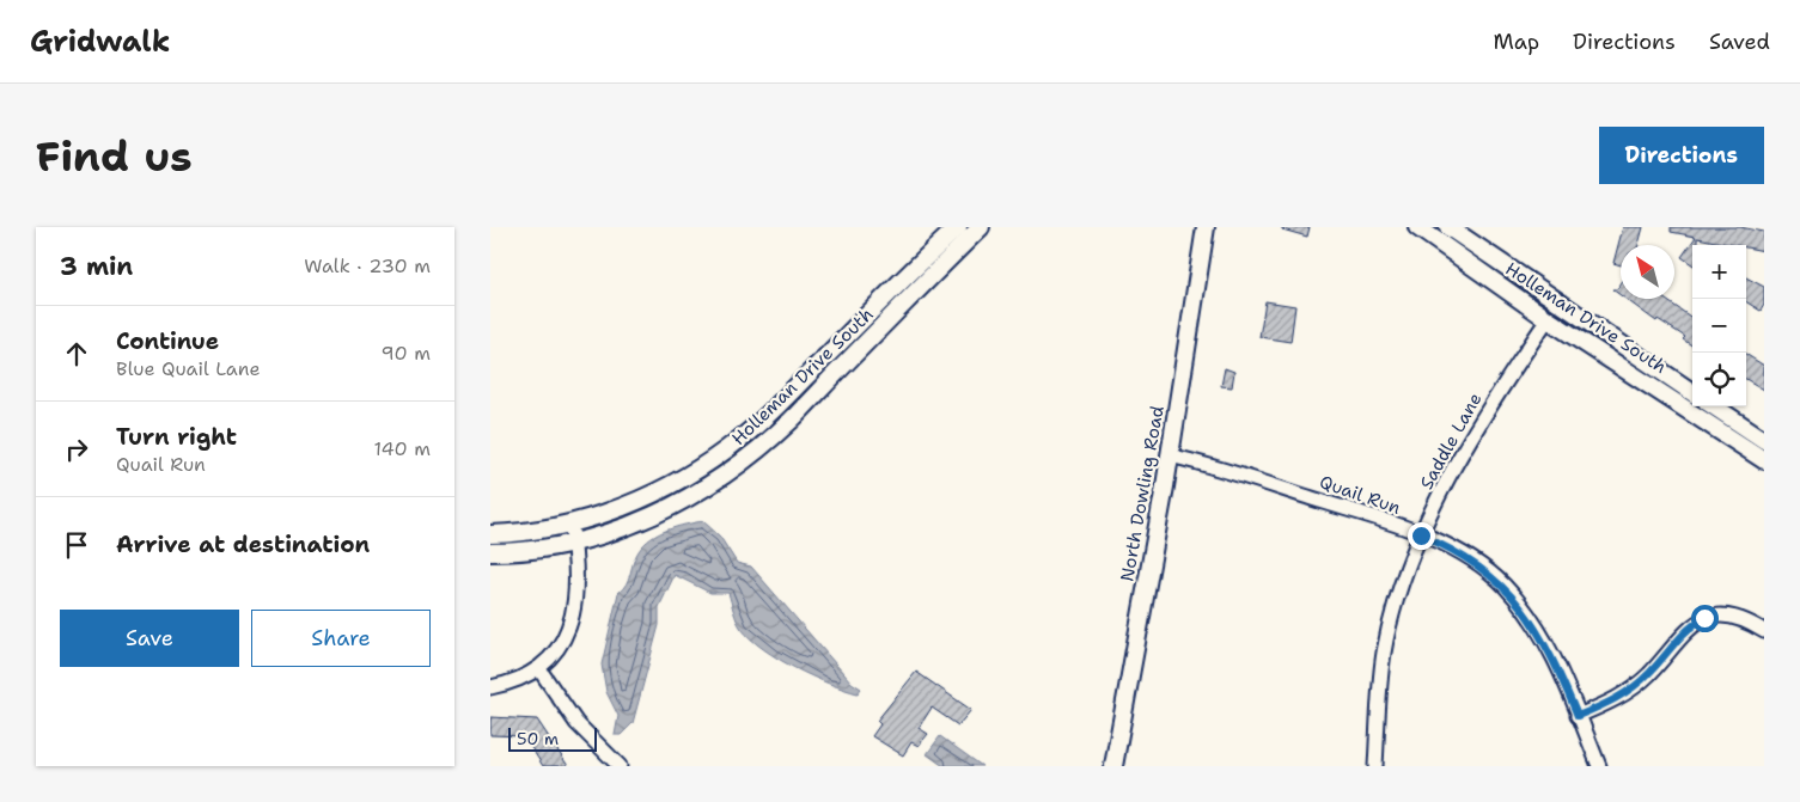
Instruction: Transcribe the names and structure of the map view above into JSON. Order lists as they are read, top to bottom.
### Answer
{
  "streets": {
    "street": [
      "Holleman Drive South",
      "Saddle Lane",
      "North Dowling Road",
      "Quail Run"
    ]
  },
  "crossings": [
    ["Holleman Drive South", "Saddle Lane"],
    ["Saddle Lane", "Quail Run"],
    ["North Dowling Road", "Quail Run"]
  ],
  "scale_bar": "50 m",
  "north": "top left",
  "page": {
    "header": "Gridwalk",
    "nav": ["Map", "Directions", "Saved"],
    "buttons": [
      "Directions",
      ["Save", "Share"]
    ],
    "title": "Find us",
    "heading": ["3 min", "Walk · 230 m"],
    "map_buttons": ["+", "−"],
    "list": [
      ["Continue", "Blue Quail Lane", "90 m"],
      ["Turn right", "Quail Run", "140 m"],
      "Arrive at destination"
    ],
    "scale": "50 m"
  }
}
